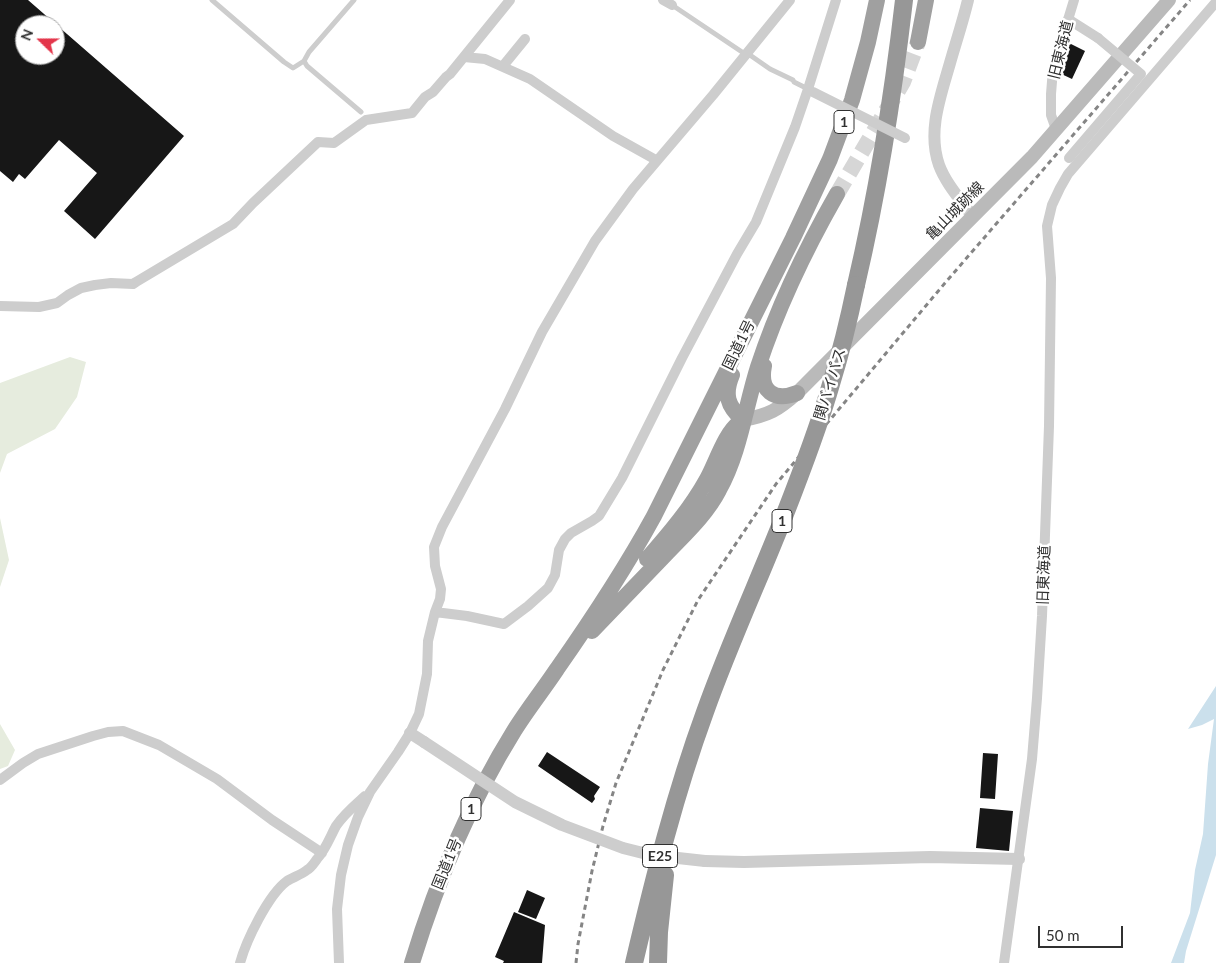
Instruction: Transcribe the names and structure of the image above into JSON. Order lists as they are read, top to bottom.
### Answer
{
  "streets": {
    "highway": [
      "1",
      "国道1号",
      "関バイパス",
      "E25"
    ],
    "main road": ["亀山城跡線"],
    "street": ["旧東海道"]
  },
  "crossings": [
    ["旧東海道", "亀山城跡線"],
    ["亀山城跡線", "国道1号"],
    ["関バイパス", "E25"]
  ],
  "scale_bar": "50 m",
  "north": "left"
}
